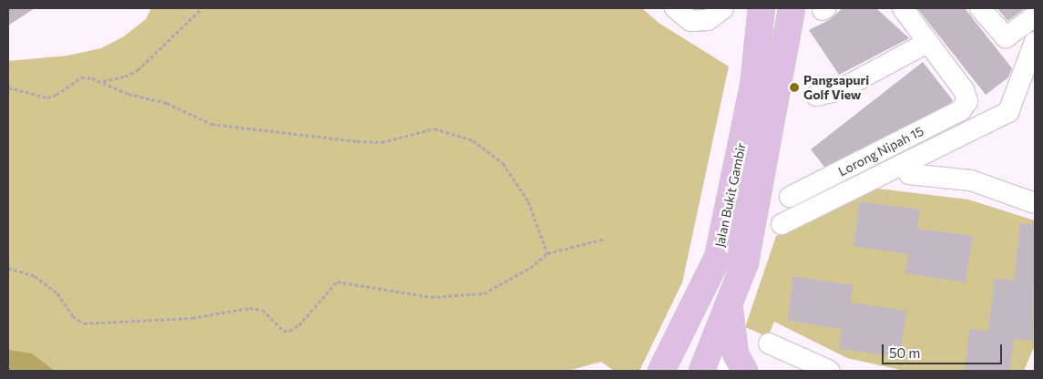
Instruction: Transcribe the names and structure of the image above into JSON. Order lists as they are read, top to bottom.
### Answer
{
  "streets": {
    "main road": ["Jalan Bukit Gambir"],
    "street": ["Lorong Nipah 15"]
  },
  "places": ["Pangsapuri Golf View"],
  "scale_bar": "50 m"
}
